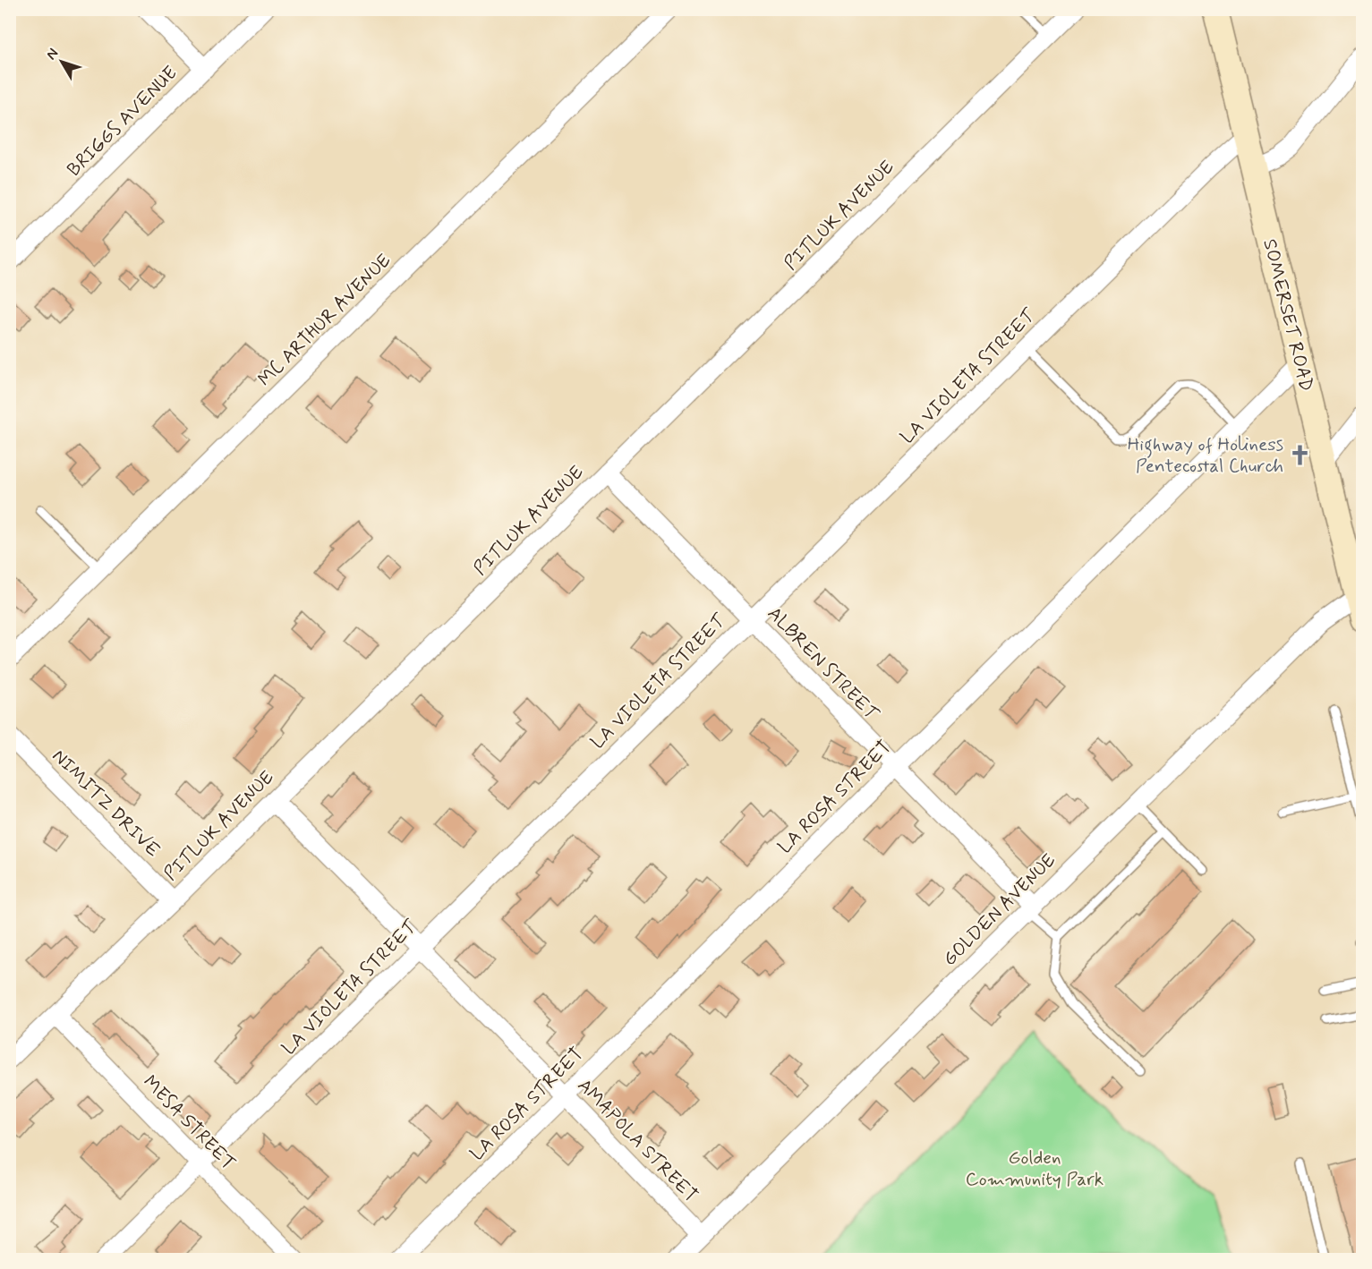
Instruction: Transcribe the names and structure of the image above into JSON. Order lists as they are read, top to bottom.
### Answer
{
  "streets": {
    "main road": ["SOMERSET ROAD"],
    "street": [
      "BRIGGS AVENUE",
      "PITLUK AVENUE",
      "MC ARTHUR AVENUE",
      "LA VIOLETA STREET",
      "ALBREN STREET",
      "LA ROSA STREET",
      "NIMITZ DRIVE",
      "GOLDEN AVENUE",
      "MESA STREET",
      "AMAPOLA STREET"
    ]
  },
  "crossings": [
    ["PITLUK AVENUE", "ALBREN STREET"],
    ["PITLUK AVENUE", "NIMITZ DRIVE"],
    ["PITLUK AVENUE", "MESA STREET"],
    ["PITLUK AVENUE", "AMAPOLA STREET"],
    ["SOMERSET ROAD", "LA VIOLETA STREET"],
    ["SOMERSET ROAD", "LA ROSA STREET"],
    ["SOMERSET ROAD", "GOLDEN AVENUE"],
    ["LA VIOLETA STREET", "ALBREN STREET"],
    ["LA VIOLETA STREET", "MESA STREET"],
    ["LA VIOLETA STREET", "AMAPOLA STREET"],
    ["ALBREN STREET", "LA ROSA STREET"],
    ["ALBREN STREET", "GOLDEN AVENUE"],
    ["LA ROSA STREET", "AMAPOLA STREET"],
    ["GOLDEN AVENUE", "AMAPOLA STREET"]
  ],
  "parks": ["Golden Community Park"],
  "places": {
    "church": ["Highway of Holiness Pentecostal Church"]
  },
  "north": "top left"
}
